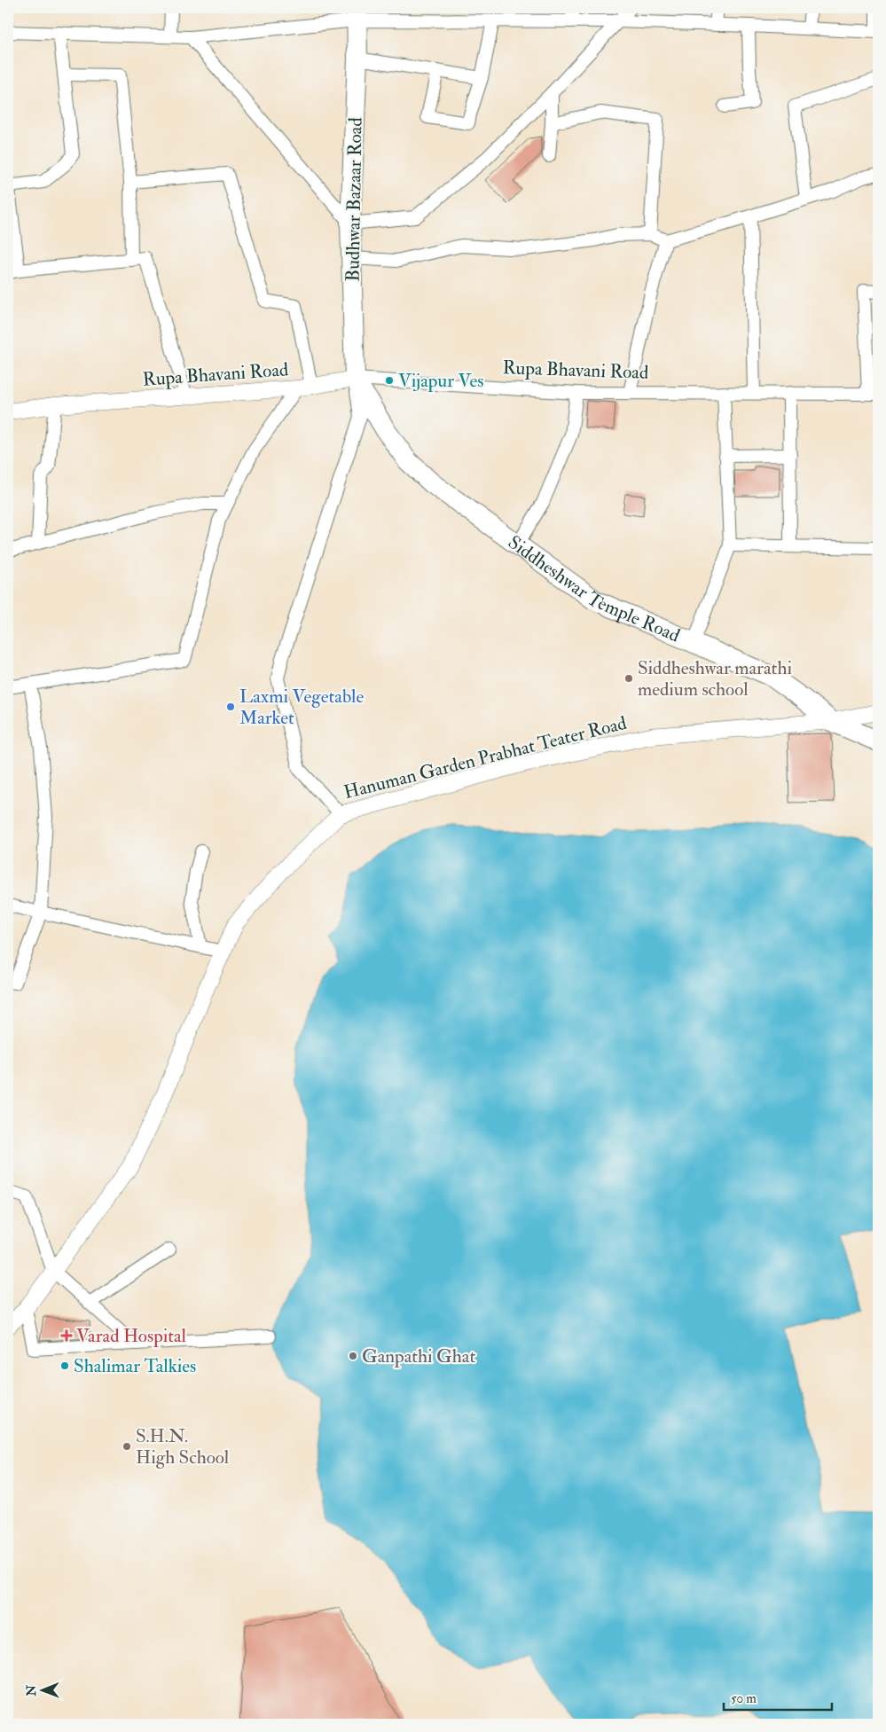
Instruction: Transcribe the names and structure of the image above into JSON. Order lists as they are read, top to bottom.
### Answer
{
  "streets": {
    "highway": ["Budhwar Bazaar Road", "Siddheshwar Temple Road"],
    "street": ["Rupa Bhavani Road", "Hanuman Garden Prabhat Teater Road"]
  },
  "crossings": [
    ["Budhwar Bazaar Road", "Rupa Bhavani Road"],
    ["Budhwar Bazaar Road", "Siddheshwar Temple Road"],
    ["Rupa Bhavani Road", "Siddheshwar Temple Road"],
    ["Siddheshwar Temple Road", "Hanuman Garden Prabhat Teater Road"]
  ],
  "places": {
    "other": [
      "Vijapur Ves",
      "Siddheshwar marathi medium school",
      "Laxmi Vegetable Market",
      "Ganpathi Ghat",
      "Shalimar Talkies",
      "S.H.N. High School"
    ],
    "health": ["Varad Hospital"]
  },
  "scale_bar": "50 m",
  "north": "left"
}
